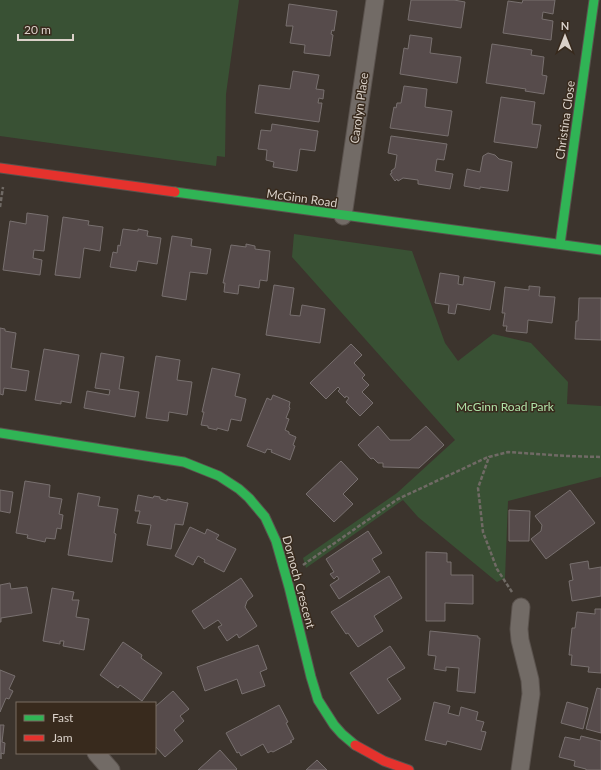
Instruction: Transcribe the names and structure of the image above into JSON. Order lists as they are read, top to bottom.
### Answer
{
  "streets": {
    "street": [
      "Carolyn Place",
      "Christina Close",
      "McGinn Road",
      "Dornoch Crescent"
    ]
  },
  "crossings": [
    ["Carolyn Place", "McGinn Road"],
    ["Christina Close", "McGinn Road"]
  ],
  "parks": ["McGinn Road Park"],
  "legend": ["Fast", "Jam"],
  "scale_bar": "20 m",
  "north": "top"
}
